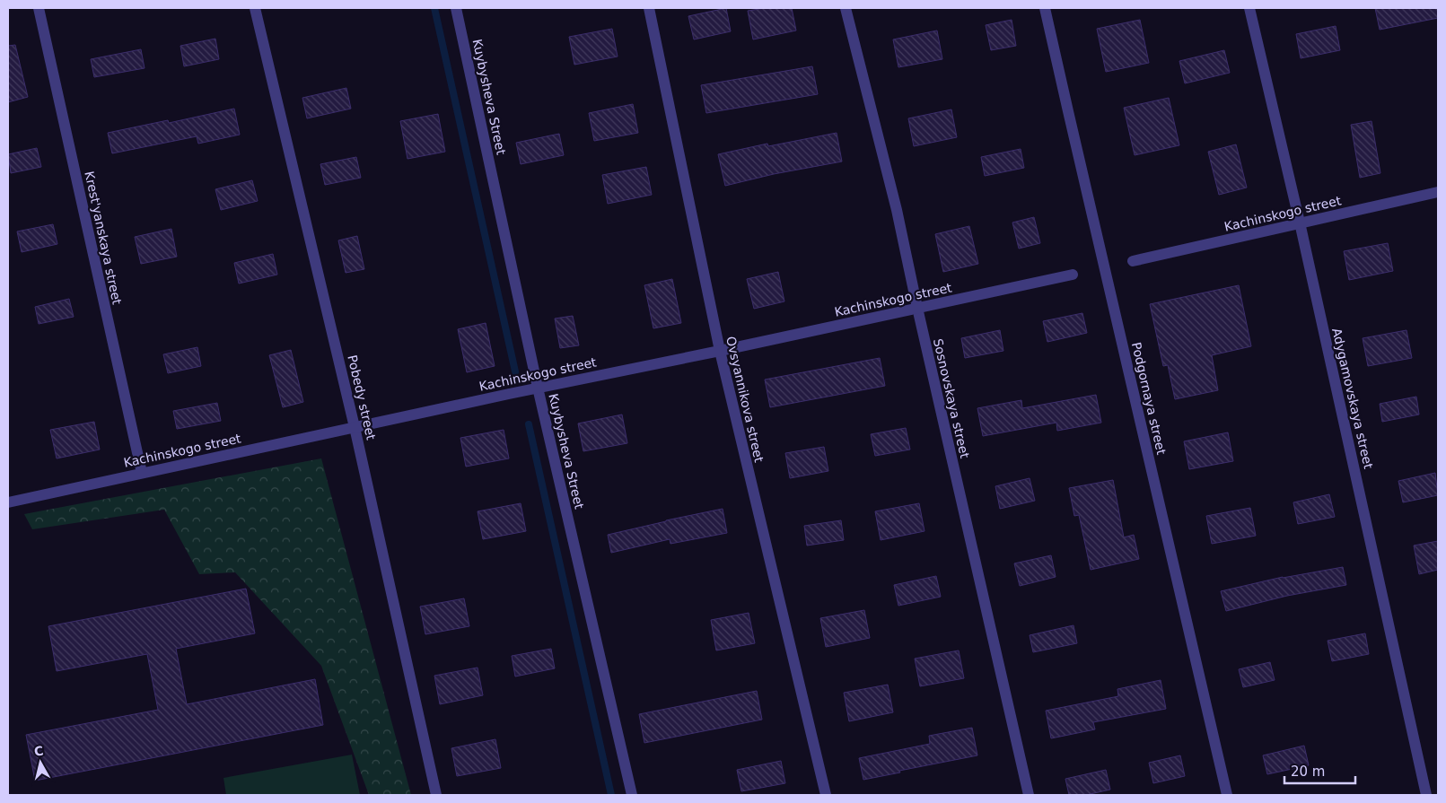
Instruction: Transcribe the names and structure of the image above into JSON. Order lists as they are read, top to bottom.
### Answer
{
  "streets": {
    "street": [
      "Kuybysheva Street",
      "Kachinskogo street",
      "Krest'yanskaya street",
      "Pobedy street",
      "Sosnovskaya street",
      "Podgornaya street",
      "Adygamovskaya street",
      "Ovsyannikova street"
    ]
  },
  "crossings": [
    ["Kuybysheva Street", "Kachinskogo street"],
    ["Kachinskogo street", "Krest'yanskaya street"],
    ["Kachinskogo street", "Pobedy street"],
    ["Kachinskogo street", "Sosnovskaya street"],
    ["Kachinskogo street", "Adygamovskaya street"],
    ["Kachinskogo street", "Ovsyannikova street"]
  ],
  "scale_bar": "20 m",
  "north": "top"
}
